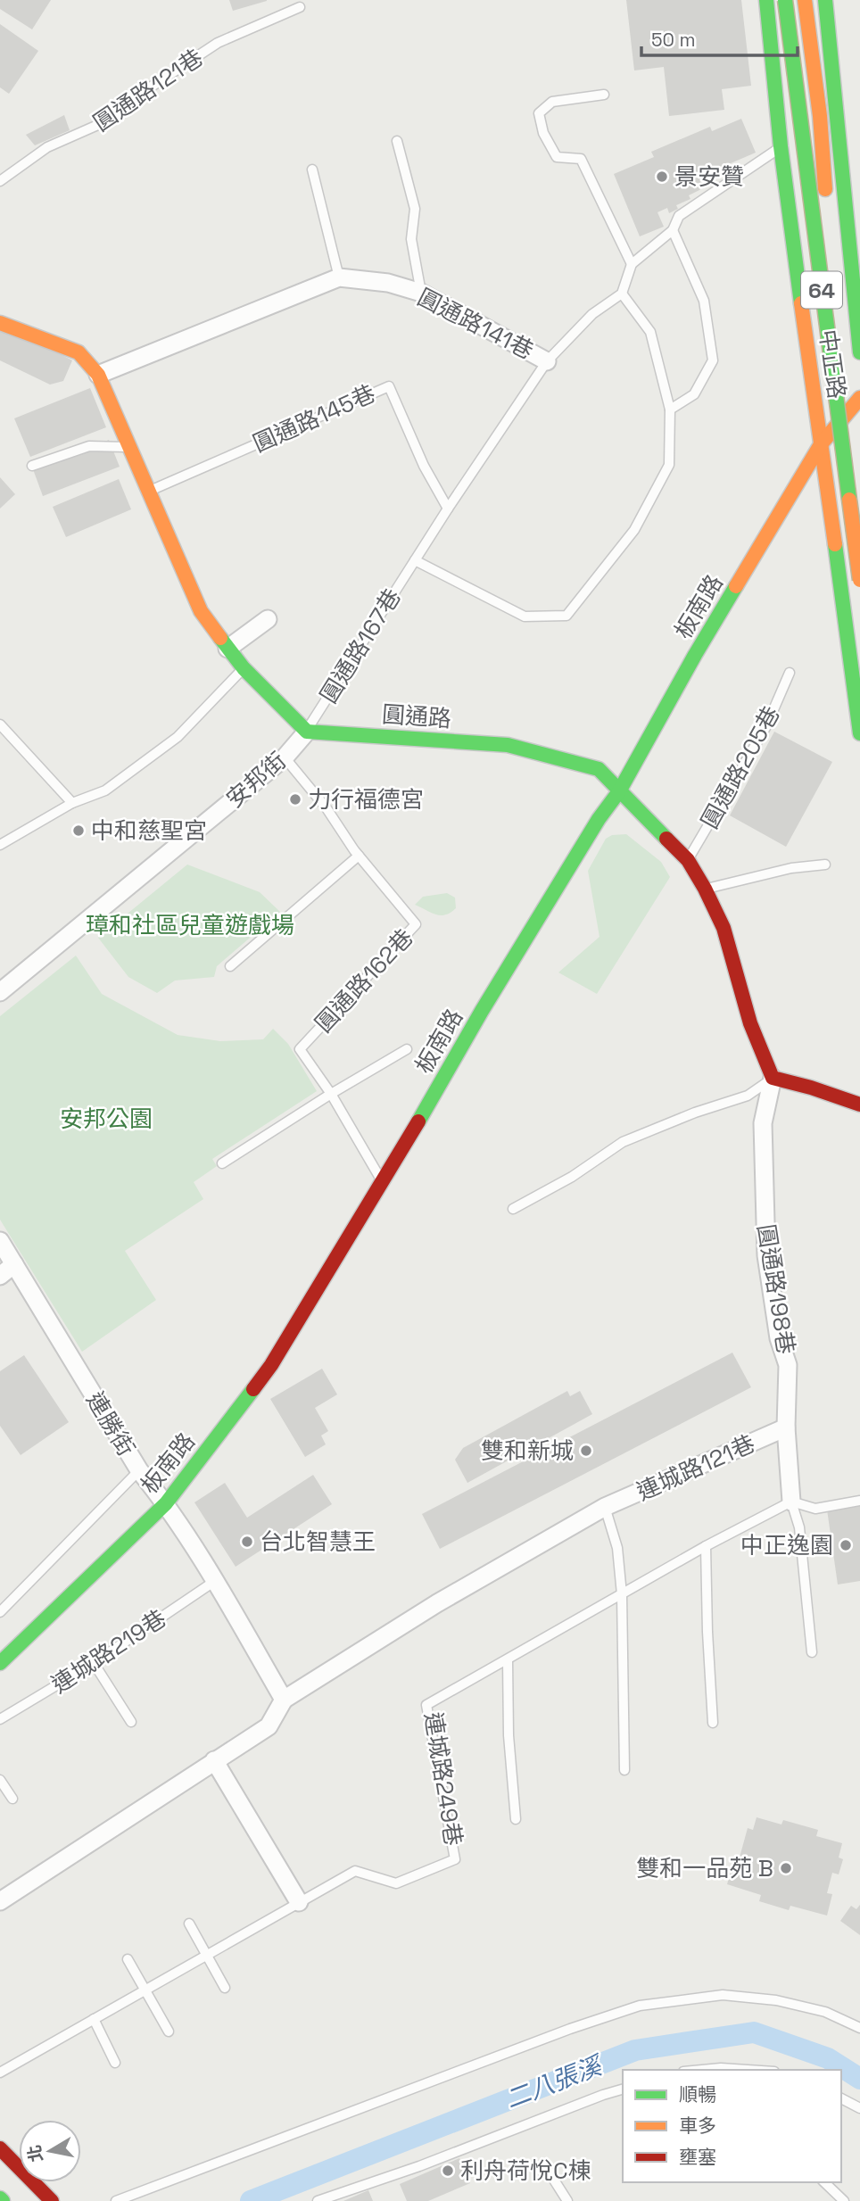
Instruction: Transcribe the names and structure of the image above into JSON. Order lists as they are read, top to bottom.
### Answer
{
  "streets": {
    "main road": [
      "64",
      "中正路",
      "板南路",
      "圓通路"
    ],
    "street": [
      "圓通路141巷",
      "安邦街",
      "圓通路198巷",
      "連勝街",
      "連城路121巷"
    ],
    "lane": [
      "圓通路121巷",
      "圓通路145巷",
      "圓通路167巷",
      "圓通路205巷",
      "圓通路162巷",
      "連城路219巷",
      "連城路249巷"
    ]
  },
  "crossings": [
    ["圓通路141巷", "圓通路167巷"],
    ["中正路", "板南路"],
    ["圓通路145巷", "圓通路167巷"],
    ["板南路", "圓通路"],
    ["板南路", "圓通路162巷"],
    ["板南路", "連勝街"],
    ["圓通路167巷", "圓通路"],
    ["圓通路167巷", "安邦街"],
    ["圓通路", "圓通路205巷"],
    ["圓通路", "安邦街"],
    ["圓通路", "圓通路198巷"],
    ["安邦街", "圓通路162巷"],
    ["圓通路198巷", "連城路121巷"],
    ["圓通路198巷", "連城路249巷"],
    ["連勝街", "連城路219巷"]
  ],
  "water": ["二八張溪"],
  "parks": ["璋和社區兒童遊戲場", "安邦公園"],
  "places": [
    "景安贊",
    "力行福德宮",
    "中和慈聖宮",
    "雙和新城",
    "台北智慧王",
    "中正逸園",
    "雙和一品苑 B",
    "利舟荷悅C棟"
  ],
  "legend": ["順暢", "車多", "壅塞"],
  "scale_bar": "50 m",
  "north": "left"
}
